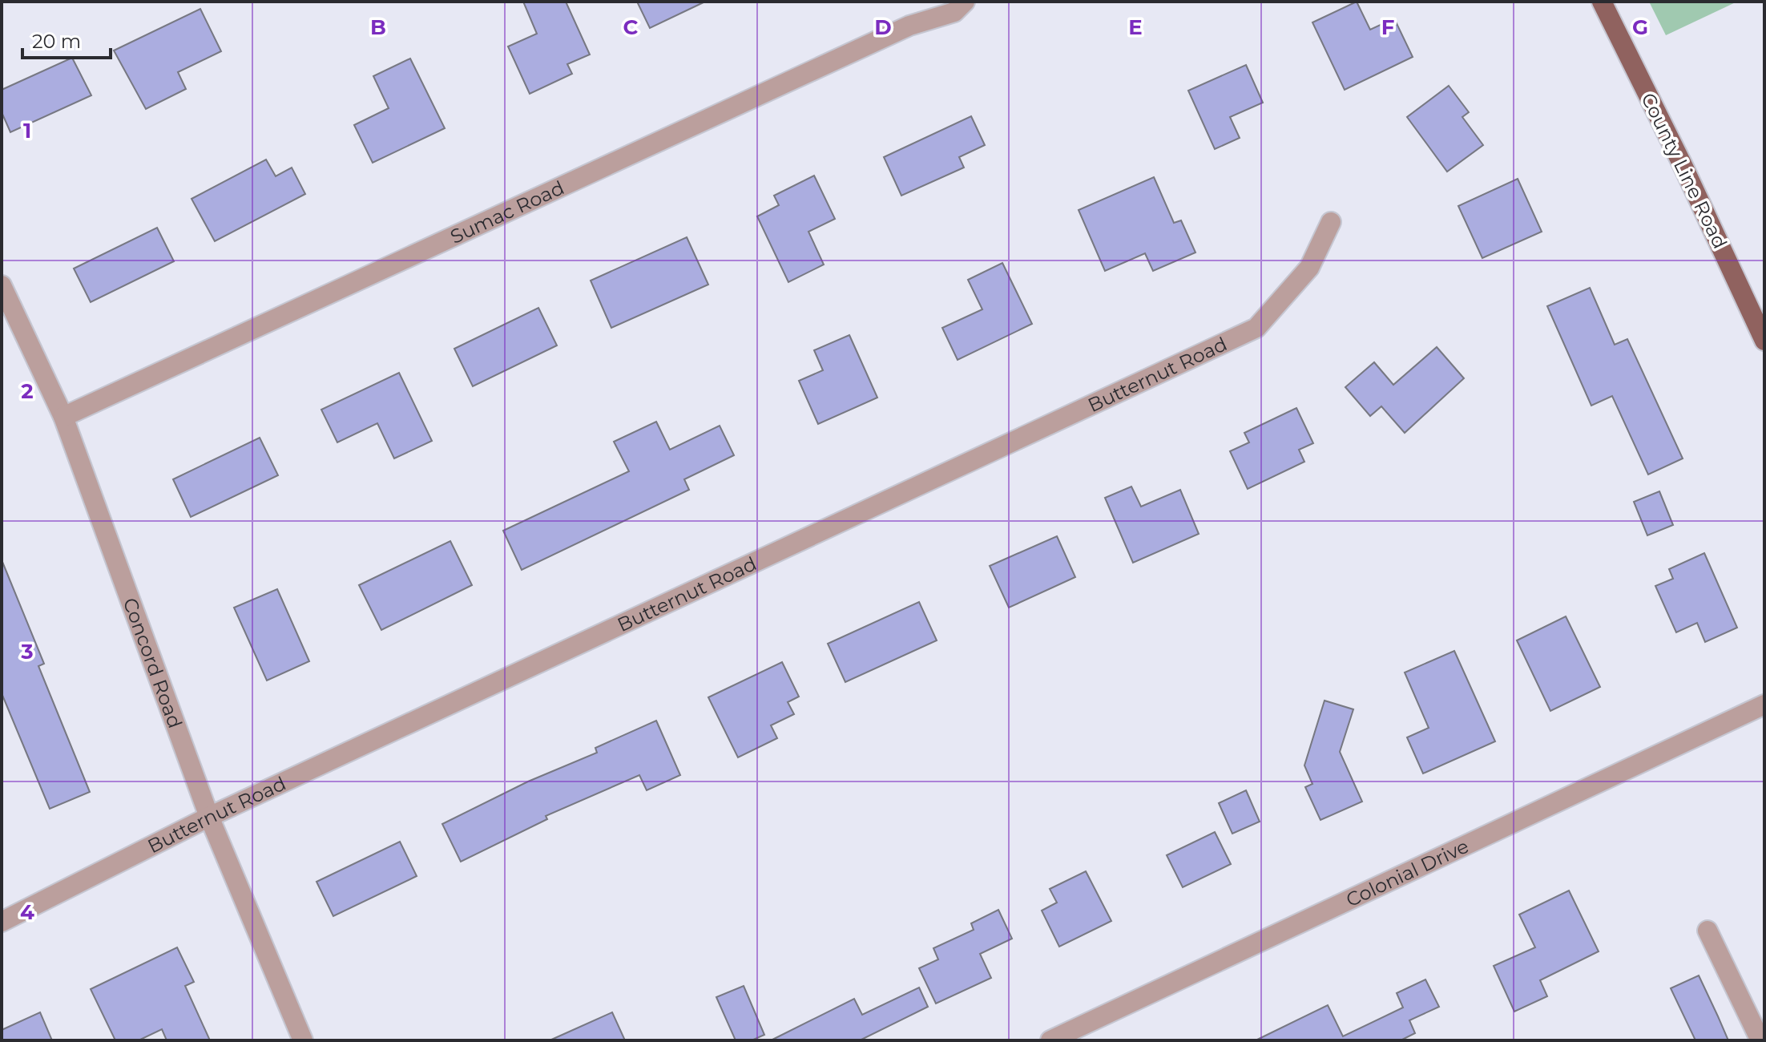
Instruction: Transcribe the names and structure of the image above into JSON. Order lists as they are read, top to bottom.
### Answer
{
  "streets": {
    "main road": ["County Line Road"],
    "street": [
      "Sumac Road",
      "Butternut Road",
      "Concord Road",
      "Colonial Drive"
    ]
  },
  "crossings": [
    ["Sumac Road", "Concord Road"],
    ["Butternut Road", "Concord Road"]
  ],
  "scale_bar": "20 m",
  "grid": {
    "columns": [
      "B",
      "C",
      "D",
      "E",
      "F",
      "G"
    ],
    "rows": [
      "1",
      "2",
      "3",
      "4"
    ]
  }
}
